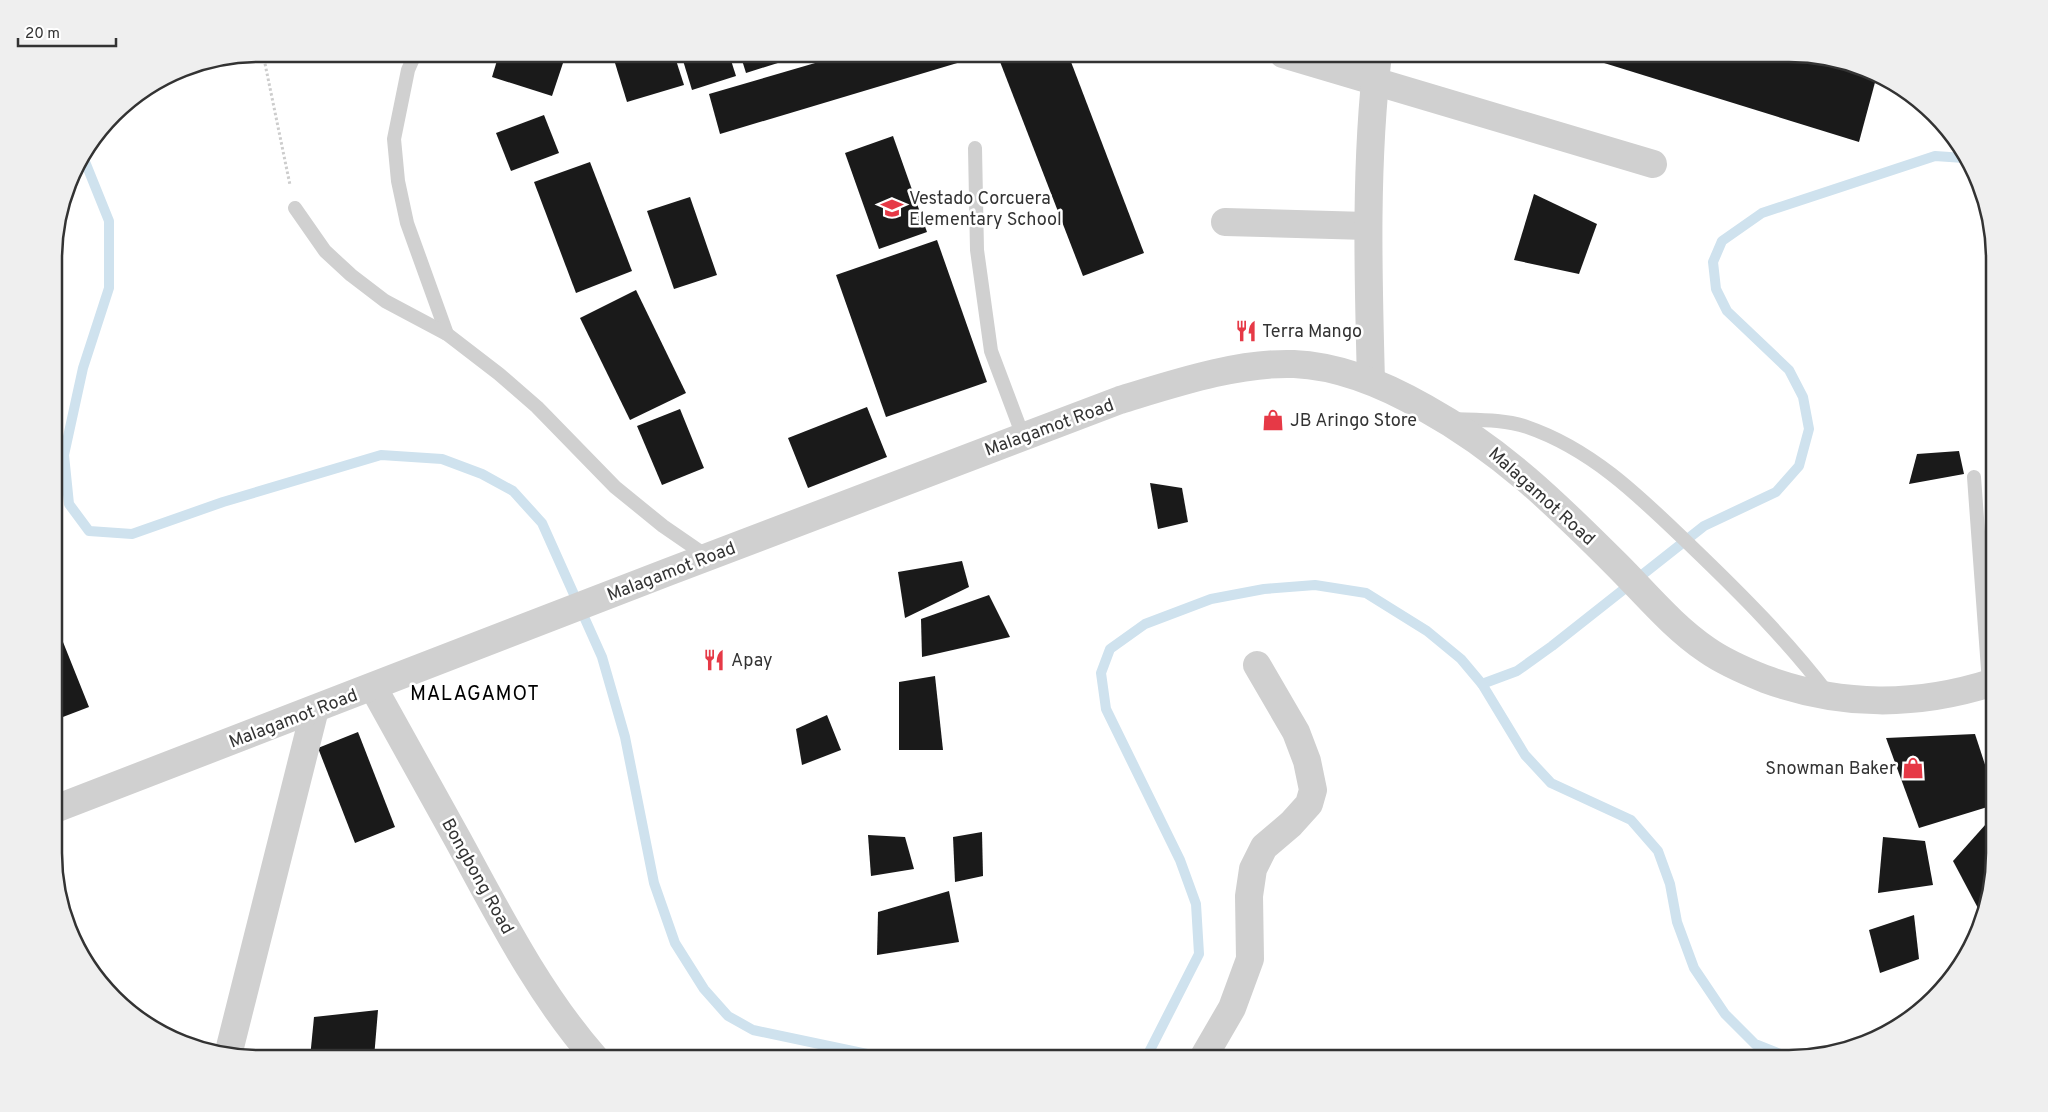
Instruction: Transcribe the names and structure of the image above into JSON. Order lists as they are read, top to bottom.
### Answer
{
  "streets": {
    "street": ["Malagamot Road", "Bongbong Road"]
  },
  "crossings": [
    ["Malagamot Road", "Bongbong Road"]
  ],
  "districts": ["MALAGAMOT"],
  "places": {
    "school or university": ["Vestado Corcuera Elementary School"],
    "restaurant": ["Terra Mango", "Apay"],
    "shop": ["JB Aringo Store", "Snowman Baker"]
  },
  "scale_bar": "20 m"
}
